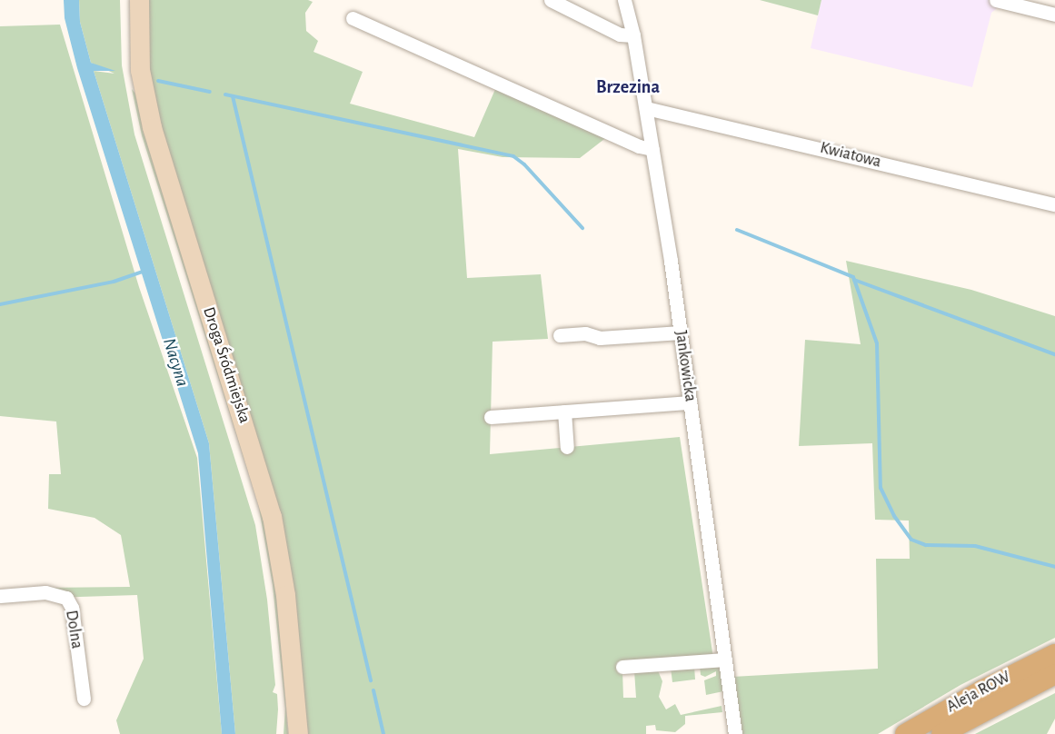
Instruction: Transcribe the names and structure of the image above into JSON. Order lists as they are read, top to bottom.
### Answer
{
  "streets": {
    "main road": ["Droga Śródmiejska", "Aleja ROW"],
    "street": ["Kwiatowa", "Jankowicka", "Dolna"]
  },
  "crossings": [
    ["Kwiatowa", "Jankowicka"]
  ],
  "districts": ["Brzezina"],
  "water": ["Nacyna"]
}
